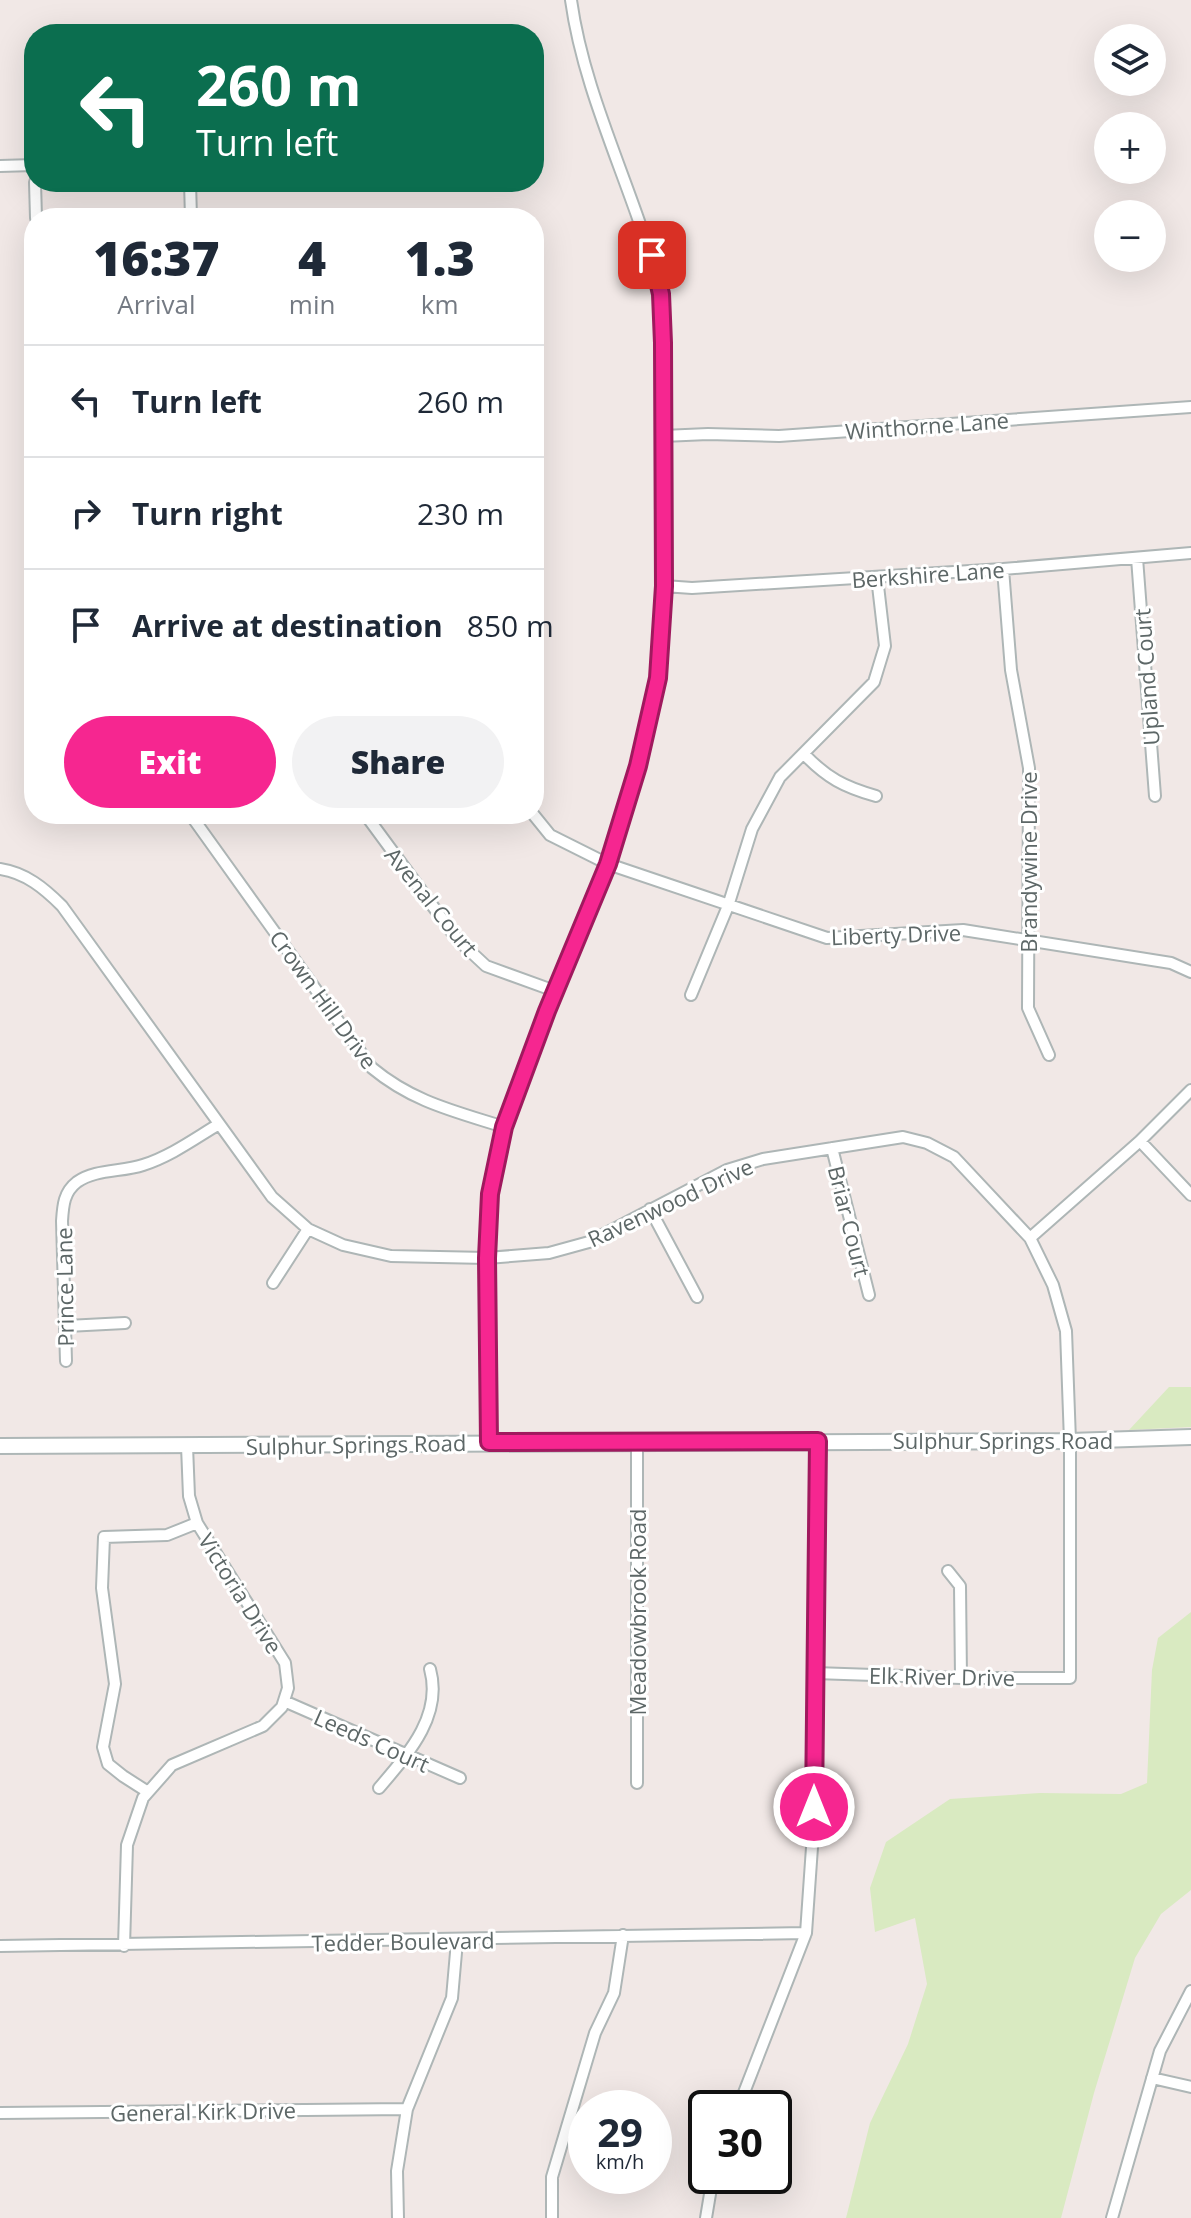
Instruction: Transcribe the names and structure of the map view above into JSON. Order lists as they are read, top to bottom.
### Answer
{
  "streets": {
    "street": [
      "Winthorne Lane",
      "Berkshire Lane",
      "Upland Court",
      "Brandywine Drive",
      "Avenal Court",
      "Liberty Drive",
      "Crown Hill Drive",
      "Ravenwood Drive",
      "Briar Court",
      "Prince Lane",
      "Sulphur Springs Road",
      "Victoria Drive",
      "Meadowbrook Road",
      "Elk River Drive",
      "Leeds Court",
      "Tedder Boulevard",
      "General Kirk Drive"
    ]
  },
  "crossings": [
    ["Berkshire Lane", "Upland Court"],
    ["Berkshire Lane", "Brandywine Drive"],
    ["Brandywine Drive", "Liberty Drive"],
    ["Ravenwood Drive", "Briar Court"],
    ["Ravenwood Drive", "Prince Lane"],
    ["Ravenwood Drive", "Sulphur Springs Road"],
    ["Ravenwood Drive", "Elk River Drive"],
    ["Sulphur Springs Road", "Victoria Drive"],
    ["Sulphur Springs Road", "Meadowbrook Road"],
    ["Victoria Drive", "Leeds Court"]
  ],
  "page": {
    "map_buttons": ["+", "−"],
    "turn": ["260 m", "Turn left"],
    "eta": [
      "16:37",
      "Arrival",
      "4",
      "min",
      "1.3",
      "km"
    ],
    "list": [
      {
        "name": "Turn left",
        "value": "260 m"
      },
      {
        "name": "Turn right",
        "value": "230 m"
      },
      {
        "name": "Arrive at destination",
        "value": "850 m"
      }
    ],
    "buttons": ["Exit", "Share"],
    "speed": "29 km/h",
    "limit": "30"
  }
}
